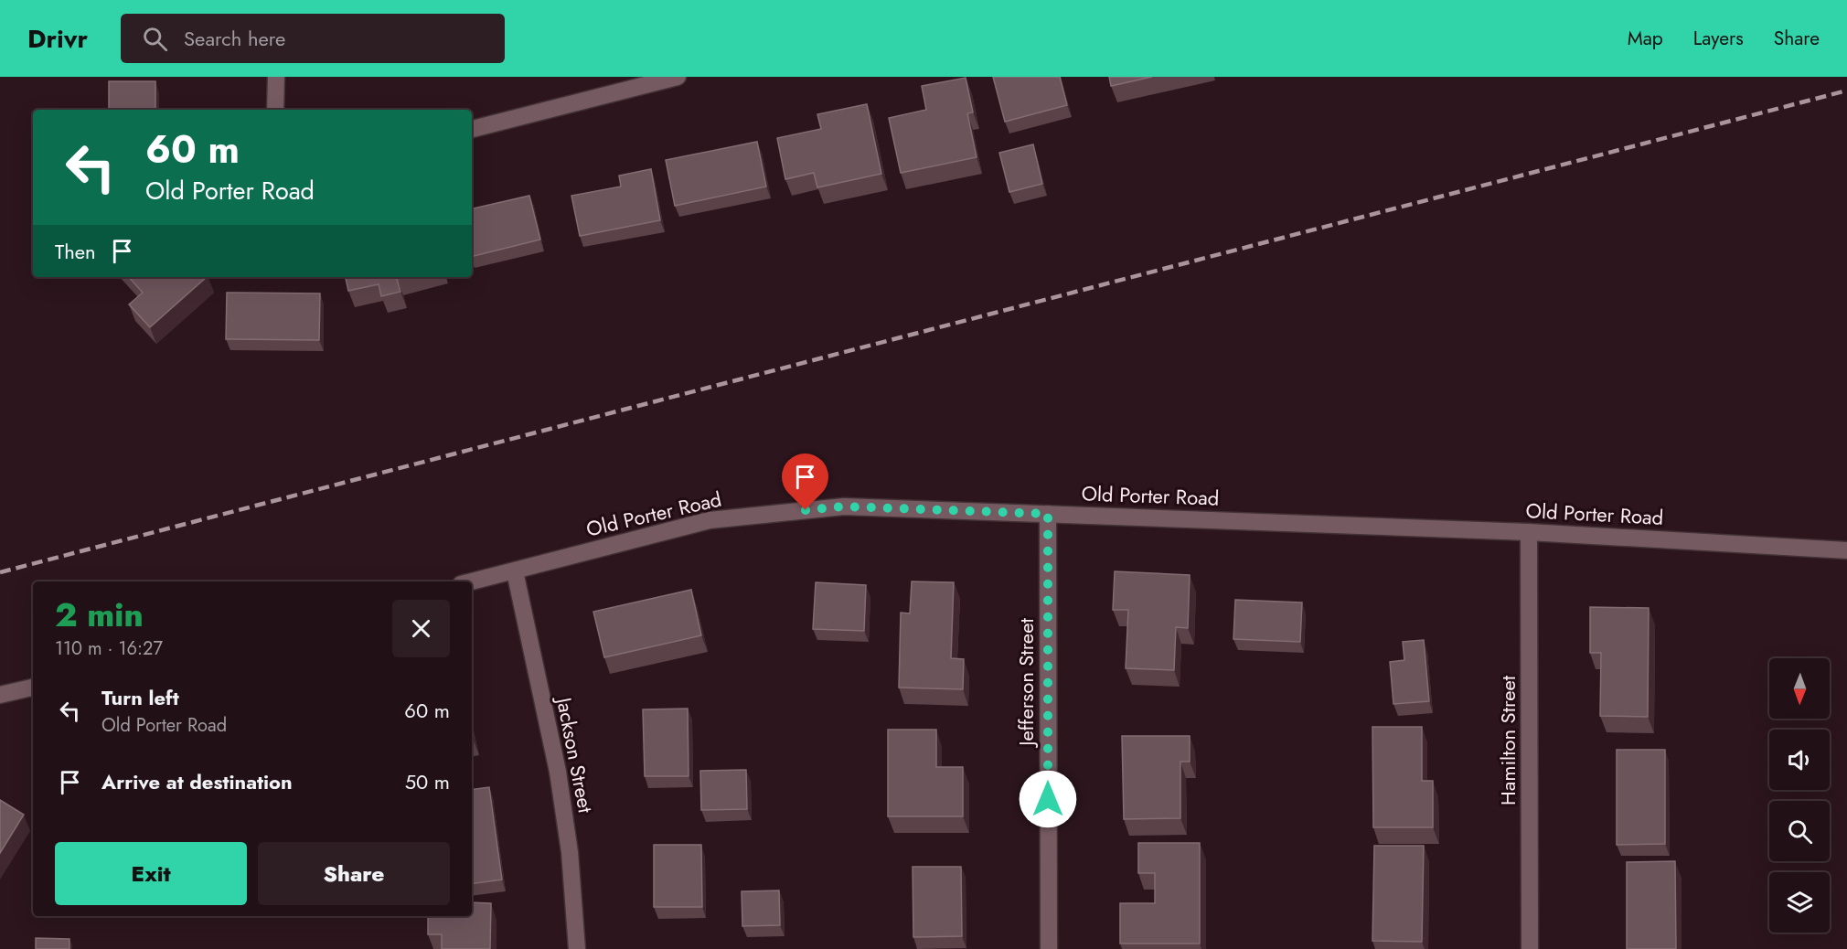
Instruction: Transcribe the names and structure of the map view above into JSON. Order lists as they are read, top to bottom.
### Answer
{
  "streets": {
    "street": [
      "Old Porter Road",
      "Jefferson Street",
      "Hamilton Street",
      "Jackson Street"
    ]
  },
  "crossings": [
    ["Old Porter Road", "Jefferson Street"],
    ["Old Porter Road", "Hamilton Street"],
    ["Old Porter Road", "Jackson Street"]
  ],
  "north": "bottom",
  "page": {
    "header": "Drivr",
    "search": "Search here",
    "nav": ["Map", "Layers", "Share"],
    "turn": ["60 m", "Old Porter Road"],
    "then": "Then",
    "heading": ["2 min", "110 m · 16:27"],
    "list": [
      {
        "name": "Turn left",
        "note": "Old Porter Road",
        "value": "60 m"
      },
      {
        "name": "Arrive at destination",
        "value": "50 m"
      }
    ],
    "buttons": ["Exit", "Share"]
  }
}
